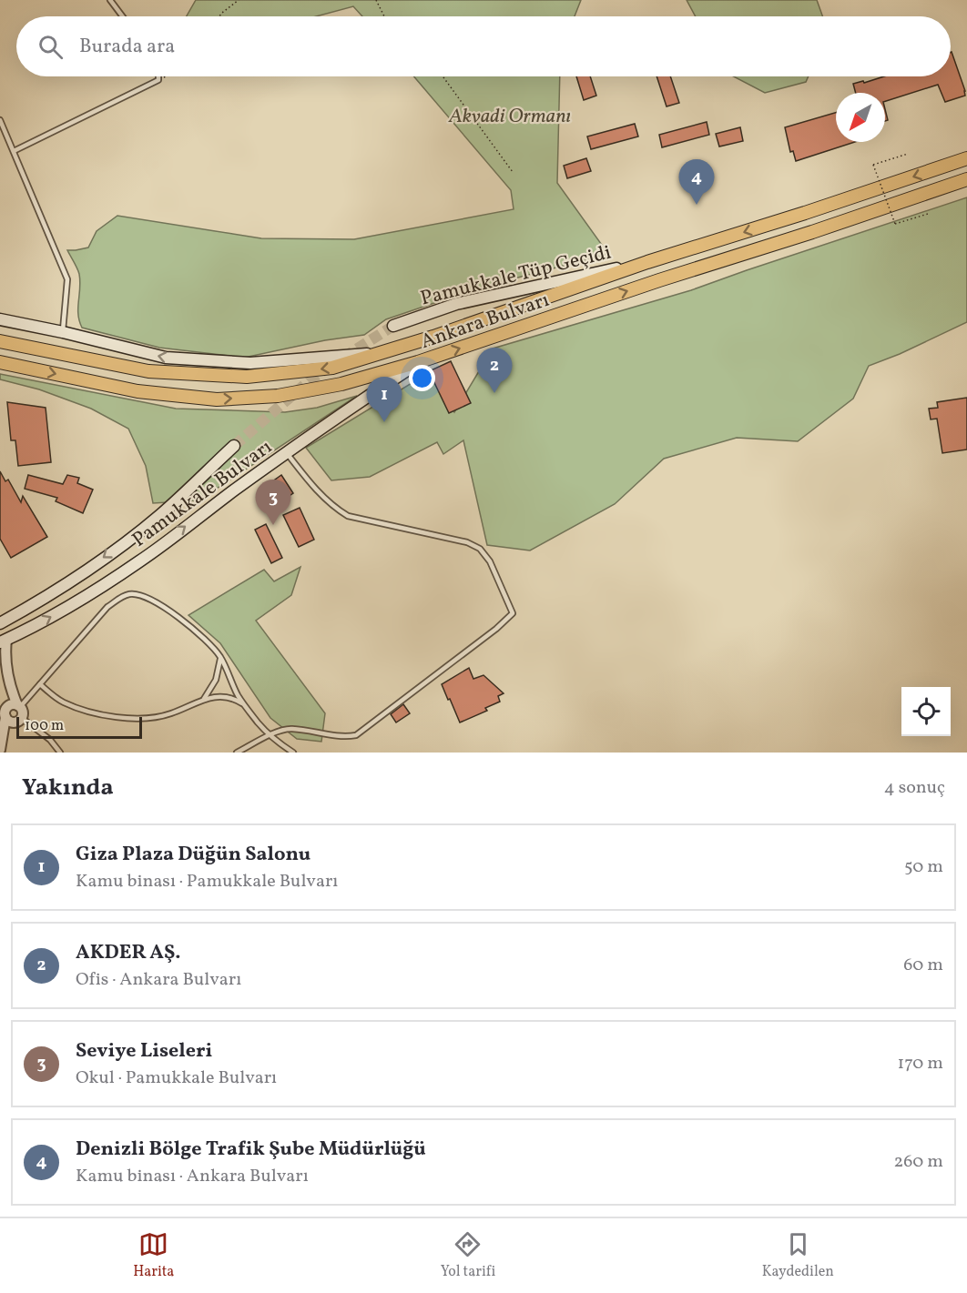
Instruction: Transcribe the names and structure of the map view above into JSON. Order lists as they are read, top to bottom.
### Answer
{
  "streets": {
    "main road": ["Pamukkale Tüp Geçidi", "Ankara Bulvarı", "Pamukkale Bulvarı"]
  },
  "crossings": [
    ["Pamukkale Tüp Geçidi", "Ankara Bulvarı"],
    ["Ankara Bulvarı", "Pamukkale Bulvarı"]
  ],
  "parks": ["Akvadi Ormanı"],
  "scale_bar": "100 m",
  "north": "bottom left",
  "page": {
    "search": "Burada ara",
    "pins": [
      "4",
      "2",
      "1",
      "3"
    ],
    "scale": "100 m",
    "heading": ["Yakında", "4 sonuç"],
    "list": [
      {
        "mark": "1",
        "name": "Giza Plaza Düğün Salonu",
        "note": "Kamu binası · Pamukkale Bulvarı",
        "value": "50 m"
      },
      {
        "mark": "2",
        "name": "AKDER AŞ.",
        "note": "Ofis · Ankara Bulvarı",
        "value": "60 m"
      },
      {
        "mark": "3",
        "name": "Seviye Liseleri",
        "note": "Okul · Pamukkale Bulvarı",
        "value": "170 m"
      },
      {
        "mark": "4",
        "name": "Denizli Bölge Trafik Şube Müdürlüğü",
        "note": "Kamu binası · Ankara Bulvarı",
        "value": "260 m"
      }
    ],
    "nav": ["Harita", "Yol tarifi", "Kaydedilen"]
  }
}
